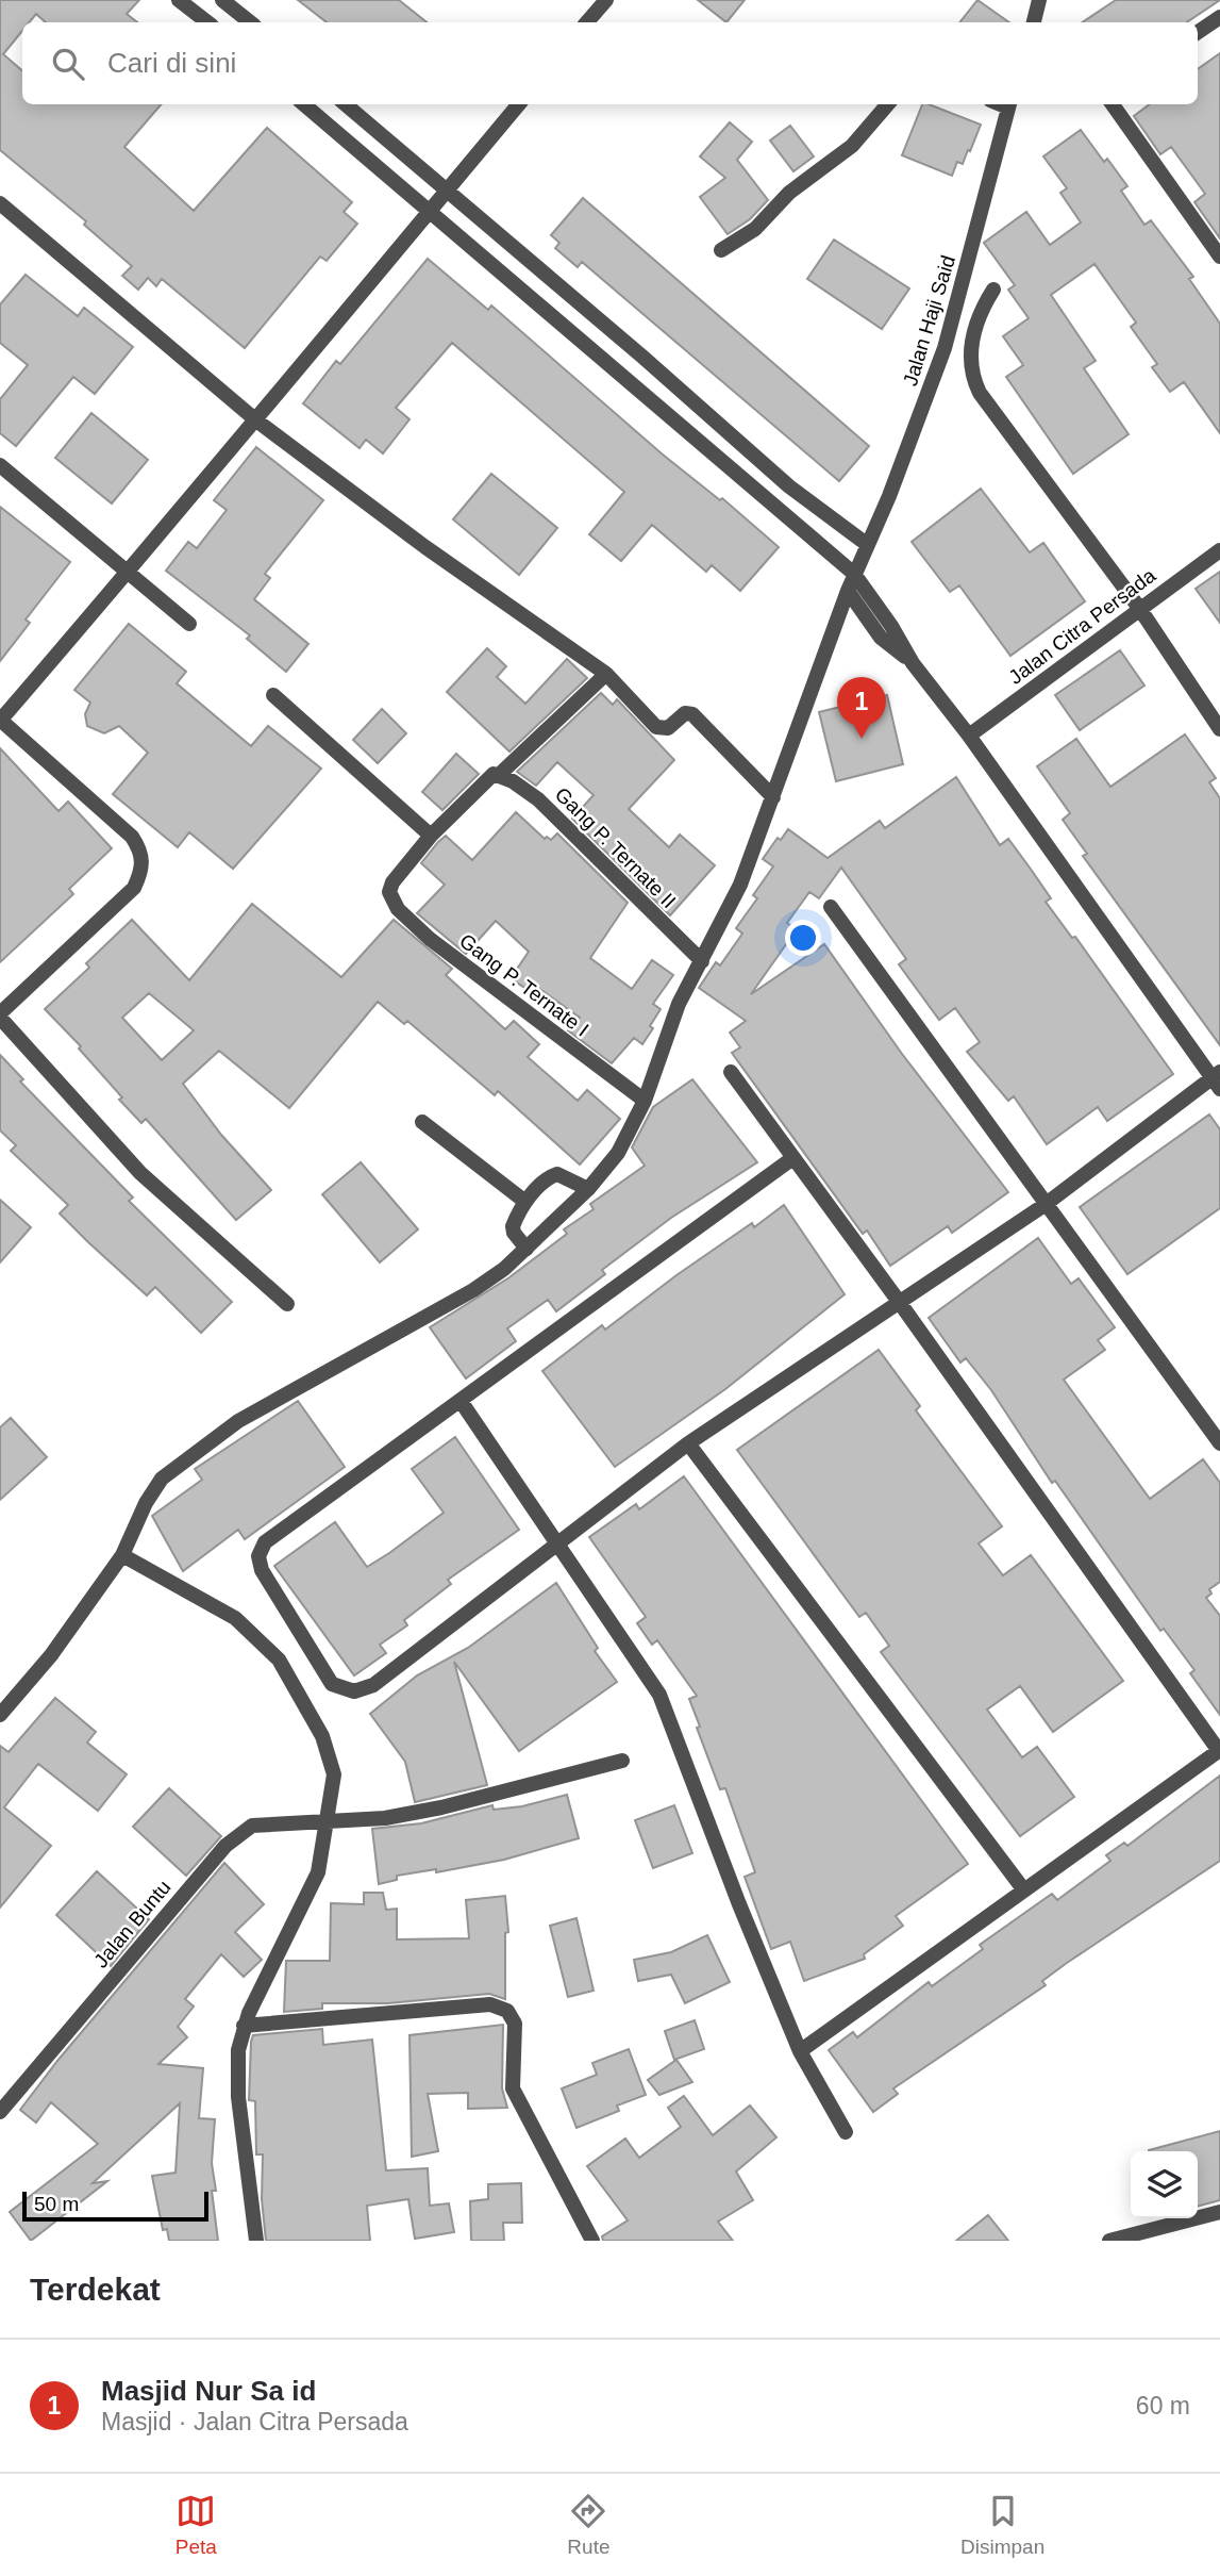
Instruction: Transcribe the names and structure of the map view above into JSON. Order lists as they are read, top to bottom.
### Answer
{
  "streets": {
    "street": [
      "Jalan Haji Said",
      "Jalan Citra Persada",
      "Gang P. Ternate II",
      "Gang P. Ternate I",
      "Jalan Buntu"
    ]
  },
  "crossings": [
    ["Jalan Haji Said", "Gang P. Ternate II"],
    ["Jalan Haji Said", "Gang P. Ternate I"]
  ],
  "scale_bar": "50 m",
  "page": {
    "search": "Cari di sini",
    "pins": "1",
    "scale": "50 m",
    "heading": "Terdekat",
    "list": [
      {
        "mark": "1",
        "name": "Masjid Nur Sa id",
        "note": "Masjid · Jalan Citra Persada",
        "value": "60 m"
      }
    ],
    "nav": ["Peta", "Rute", "Disimpan"]
  }
}
